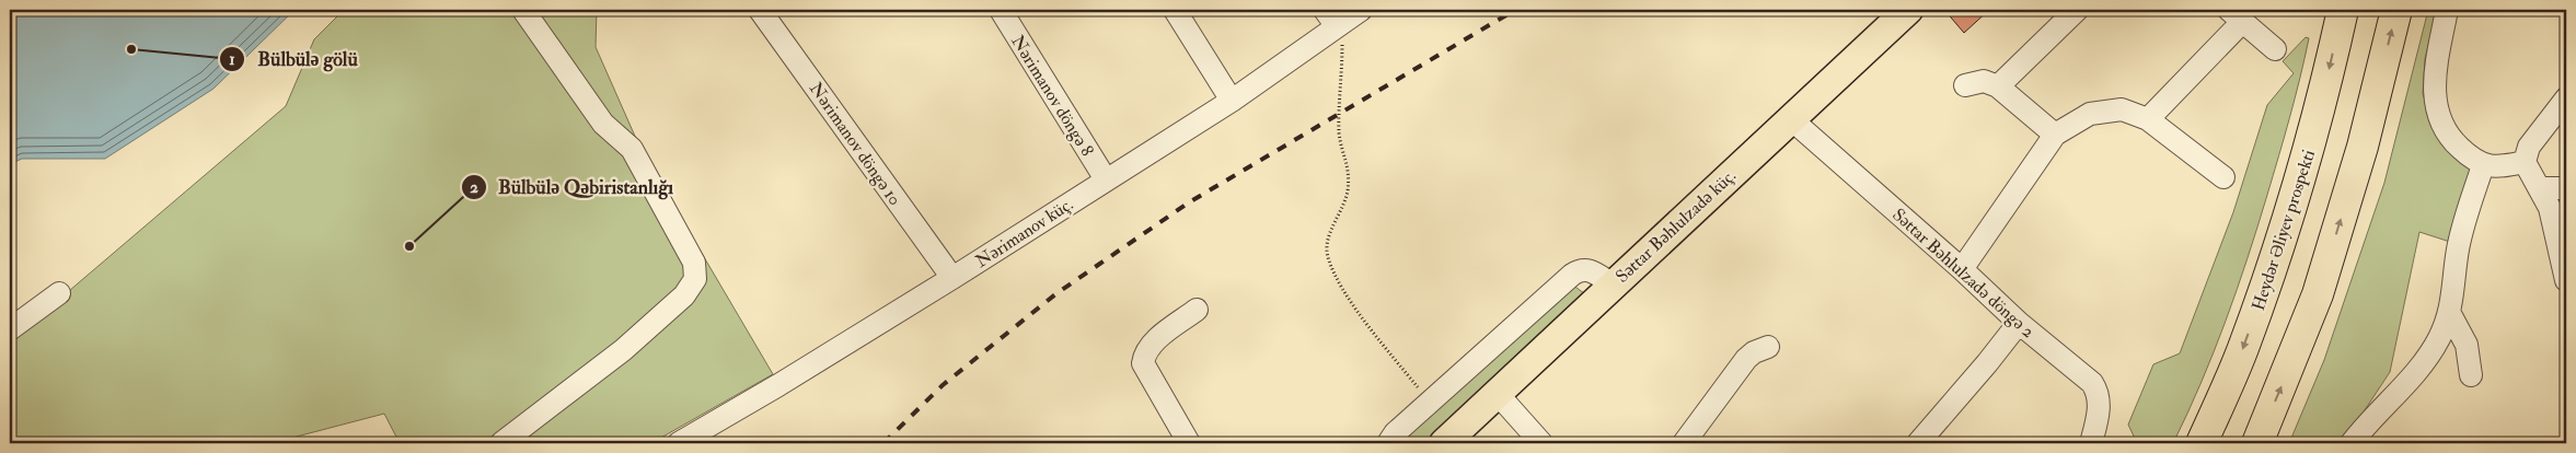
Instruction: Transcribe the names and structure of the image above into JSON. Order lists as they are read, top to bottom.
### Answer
{
  "streets": {
    "highway": ["Heydər Əliyev prospekti"],
    "main road": ["Səttar Bəhlulzadə küç."],
    "street": [
      "Nərimanov döngə 8",
      "Nərimanov döngə 10",
      "Nərimanov küç.",
      "Səttar Bəhlulzadə döngə 2"
    ]
  },
  "crossings": [
    ["Nərimanov döngə 8", "Nərimanov küç."],
    ["Nərimanov döngə 10", "Nərimanov küç."],
    ["Səttar Bəhlulzadə küç.", "Səttar Bəhlulzadə döngə 2"]
  ],
  "places": ["Bülbülə gölü", "Bülbülə Qəbiristanlığı"]
}
